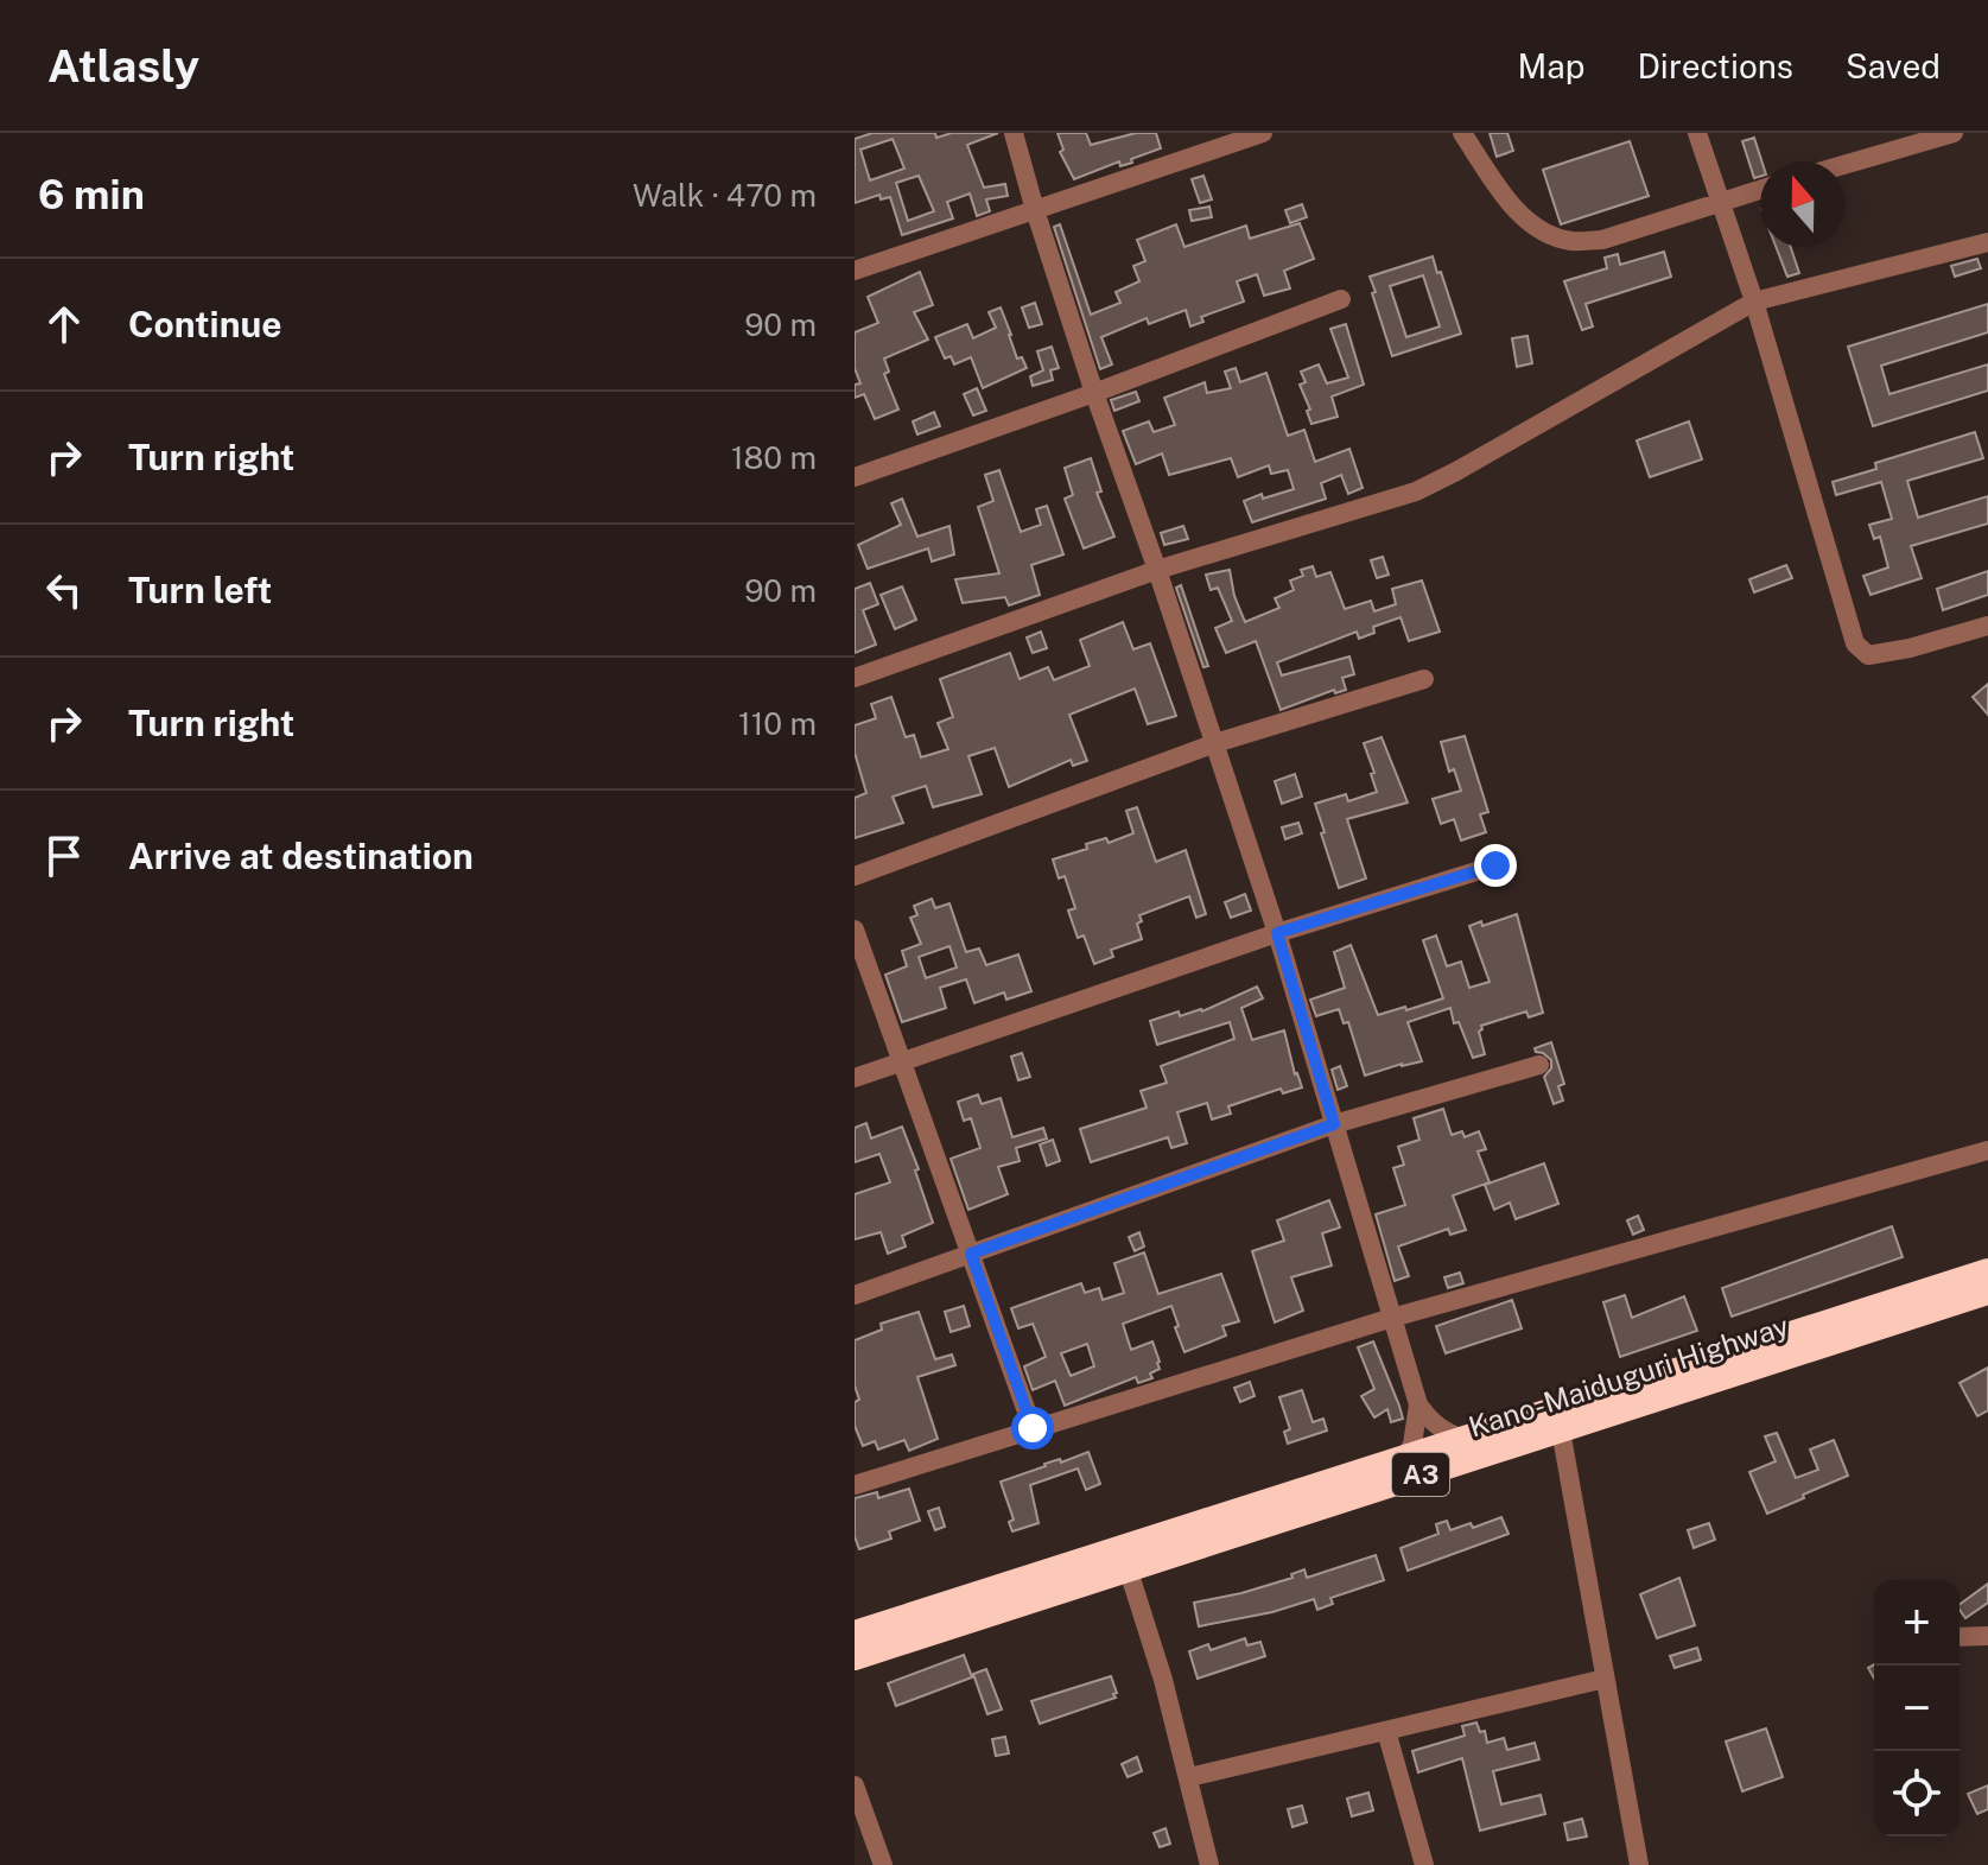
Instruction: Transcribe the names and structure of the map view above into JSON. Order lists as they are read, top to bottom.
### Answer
{
  "streets": {
    "highway": ["Kano-Maiduguri Highway", "A3"]
  },
  "north": "top",
  "page": {
    "header": "Atlasly",
    "nav": ["Map", "Directions", "Saved"],
    "heading": ["6 min", "Walk · 470 m"],
    "list": [
      ["Continue", "90 m"],
      ["Turn right", "180 m"],
      ["Turn left", "90 m"],
      ["Turn right", "110 m"],
      "Arrive at destination"
    ],
    "map_buttons": ["+", "−"]
  }
}
